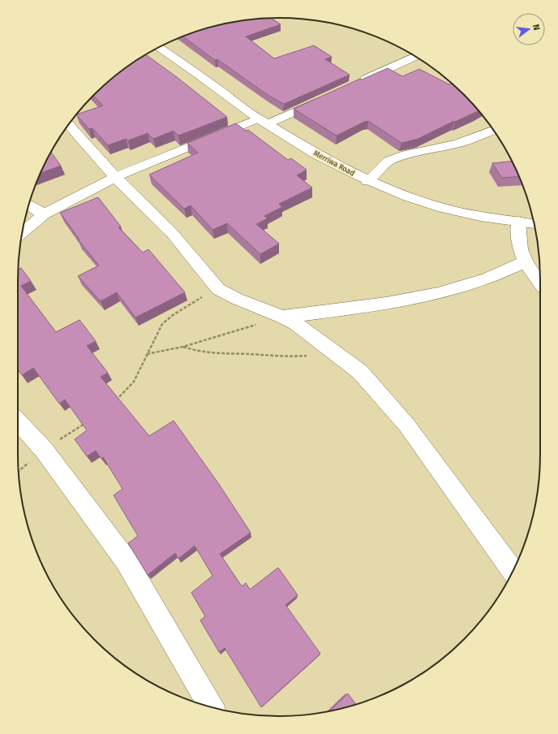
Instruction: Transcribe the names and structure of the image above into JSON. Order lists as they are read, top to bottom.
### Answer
{
  "streets": {
    "street": ["Merriwa Road"]
  },
  "north": "right"
}
